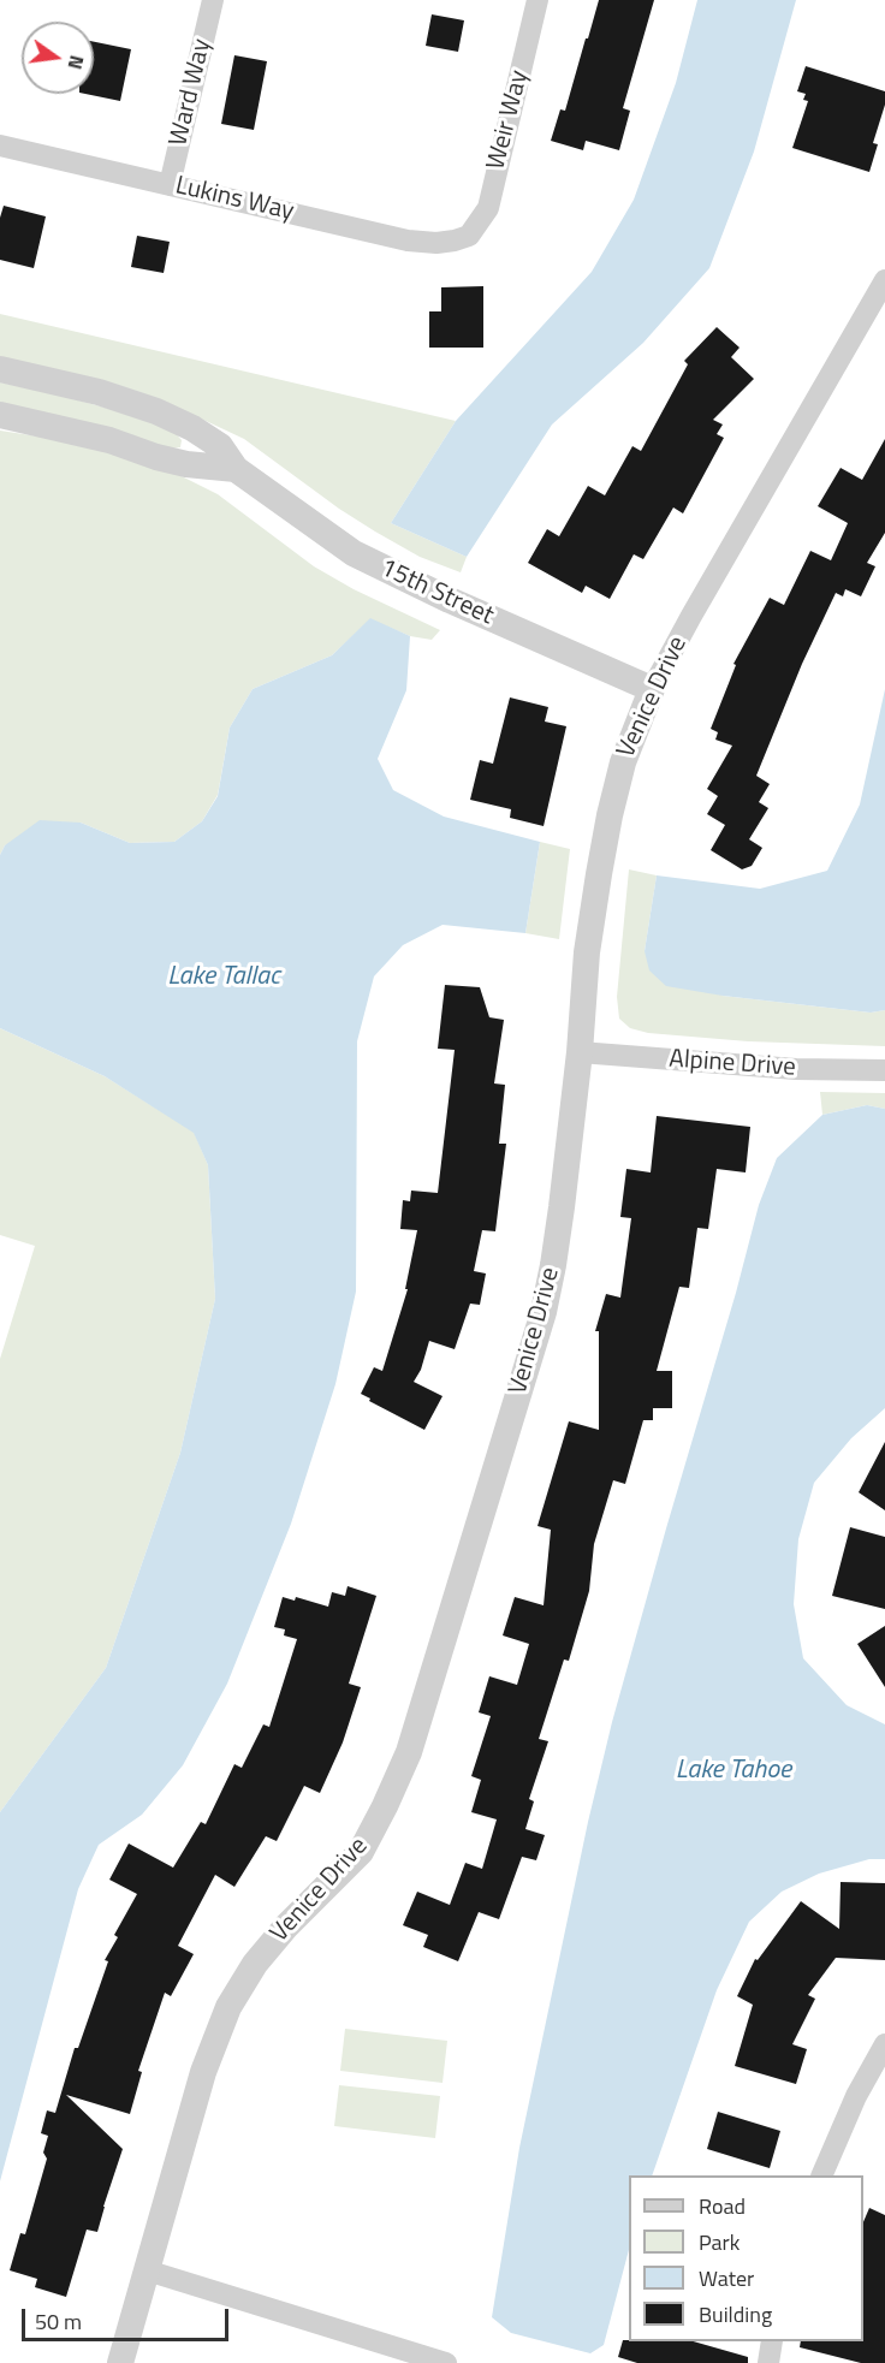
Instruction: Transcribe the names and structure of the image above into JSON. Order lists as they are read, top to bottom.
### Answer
{
  "streets": {
    "street": [
      "Ward Way",
      "Weir Way",
      "Lukins Way",
      "15th Street",
      "Venice Drive",
      "Alpine Drive"
    ]
  },
  "crossings": [
    ["Ward Way", "Lukins Way"],
    ["Weir Way", "Lukins Way"],
    ["15th Street", "Venice Drive"],
    ["Venice Drive", "Alpine Drive"]
  ],
  "water": ["Lake Tallac", "Lake Tahoe"],
  "legend": [
    "Road",
    "Park",
    "Water",
    "Building"
  ],
  "scale_bar": "50 m",
  "north": "right"
}
